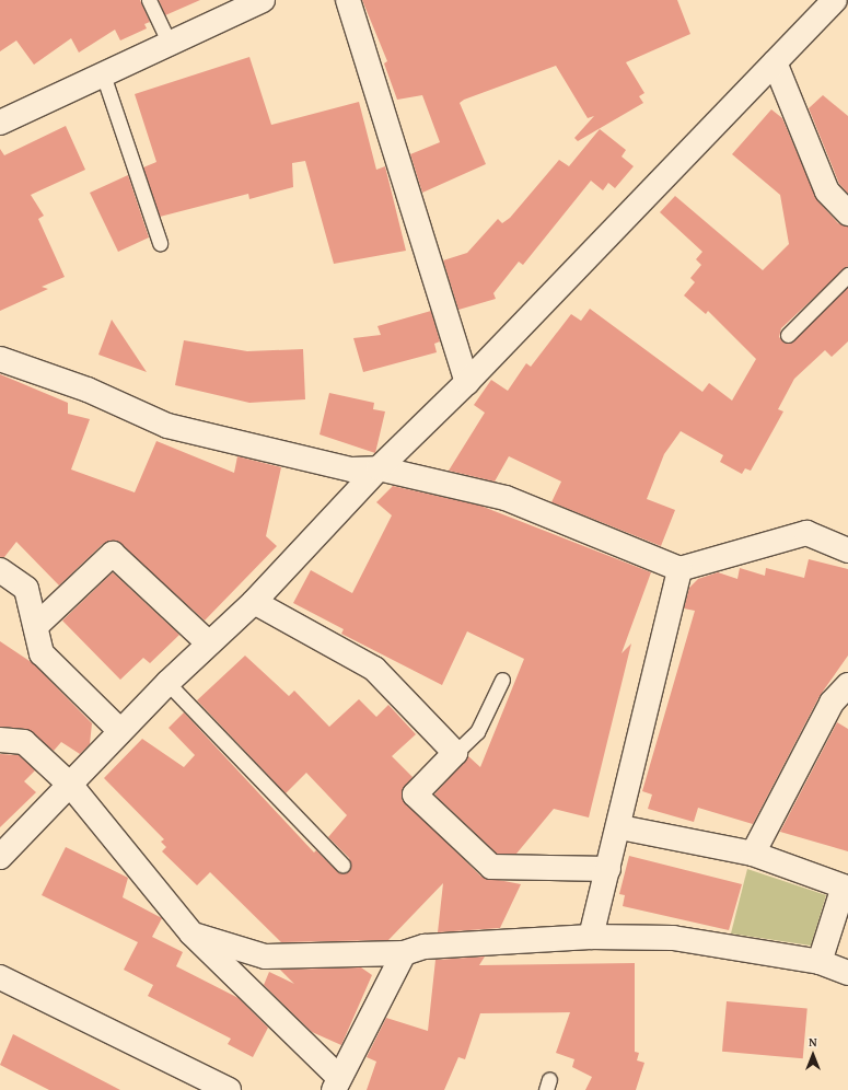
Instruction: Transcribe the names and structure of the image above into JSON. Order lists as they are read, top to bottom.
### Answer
{
  "north": "top"
}
